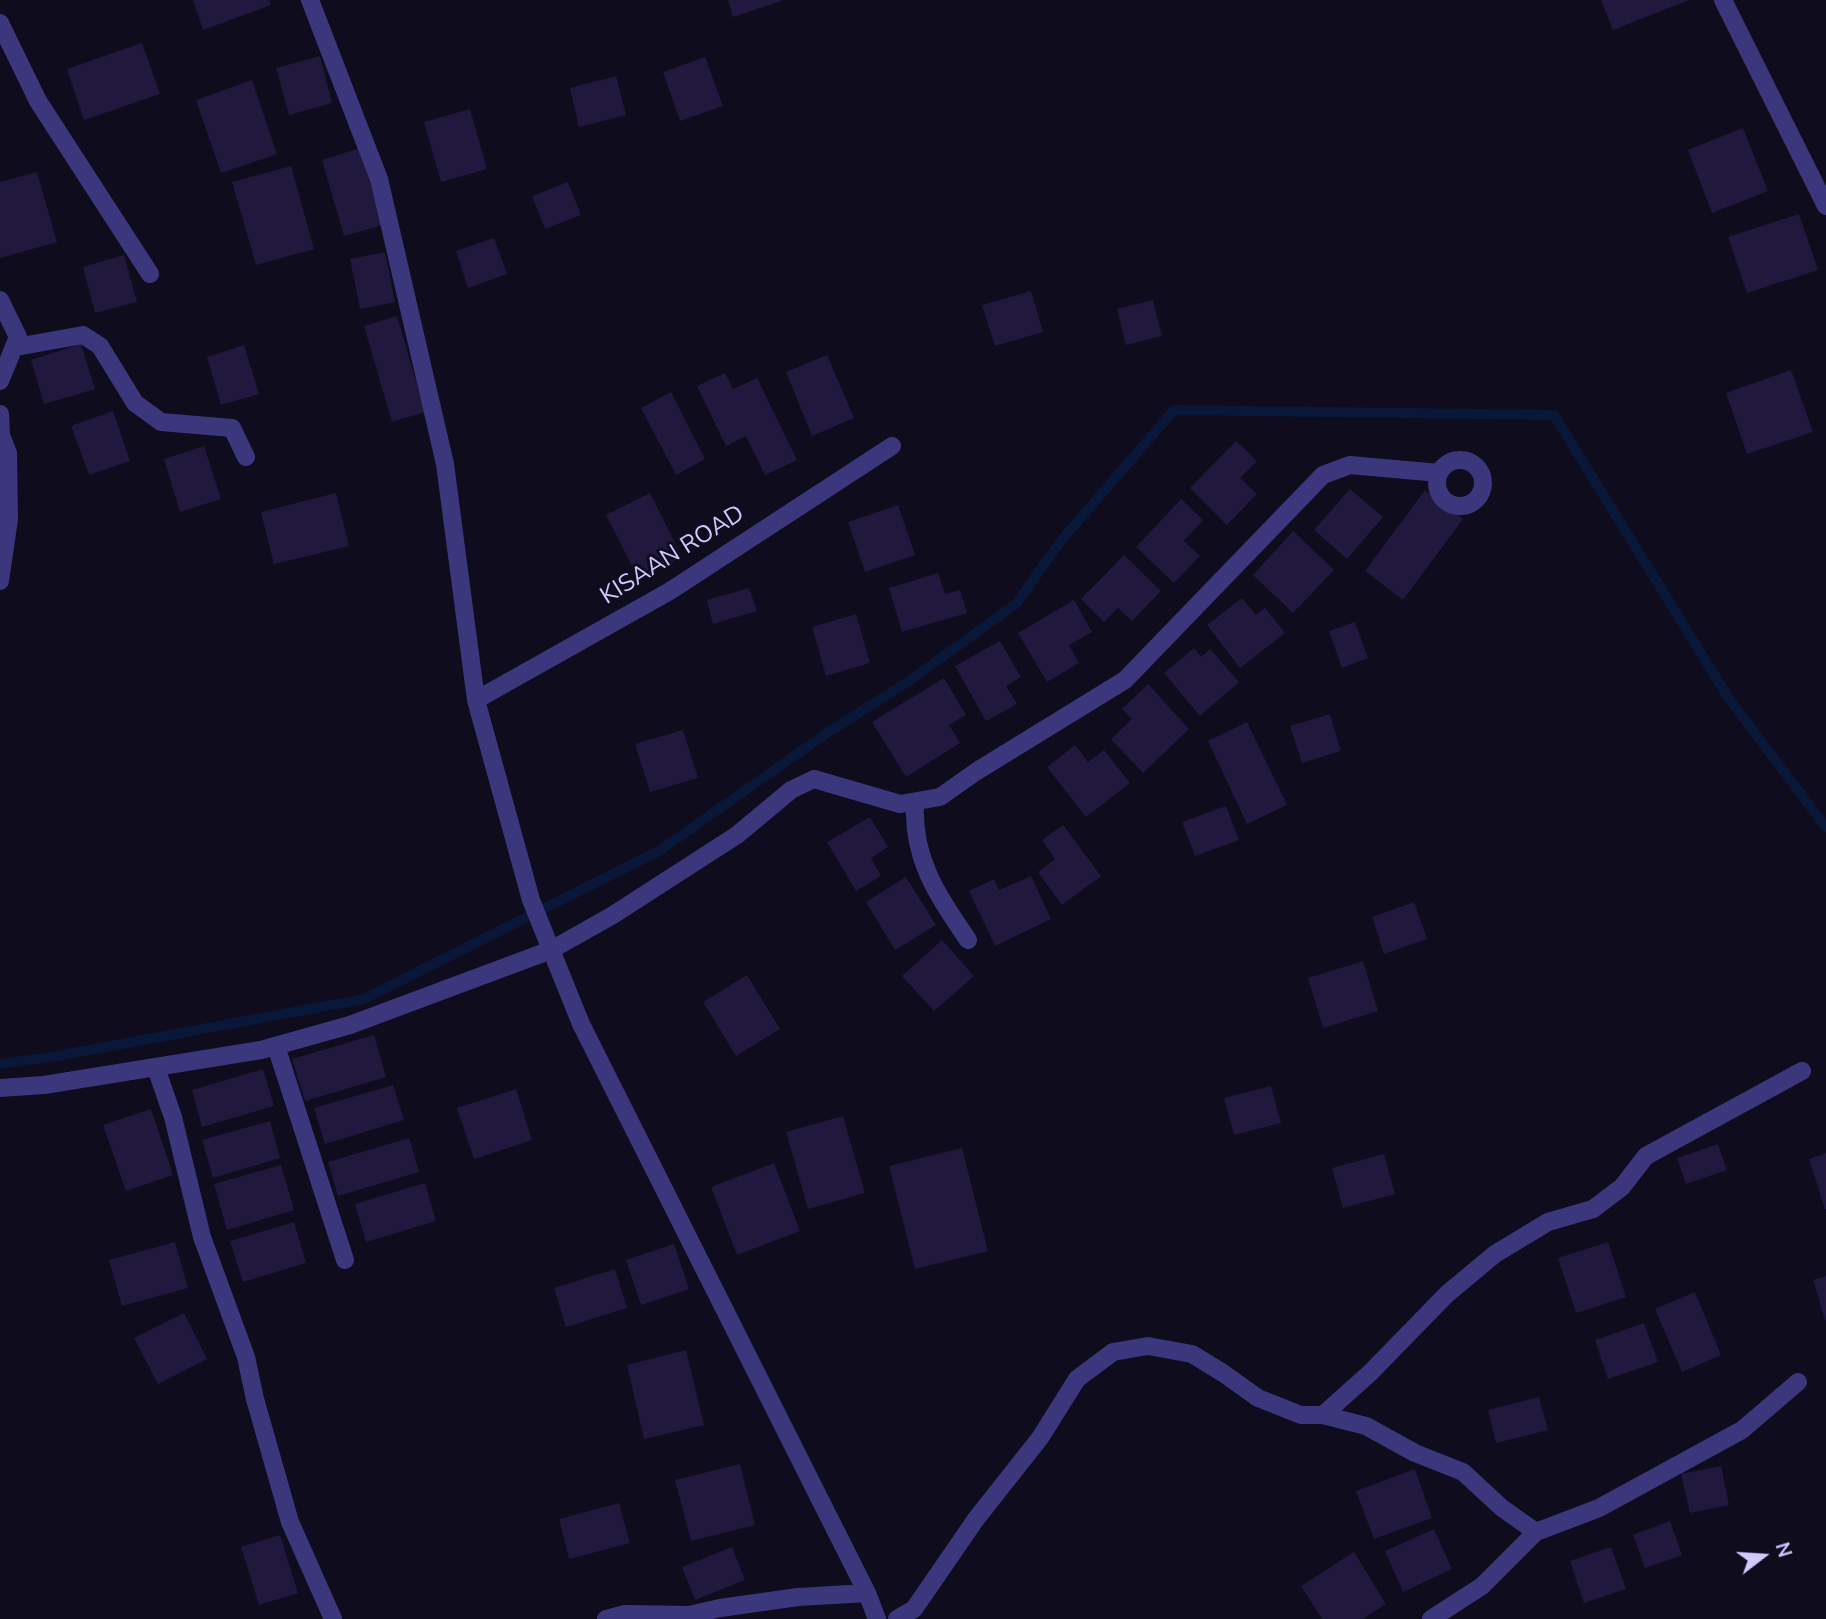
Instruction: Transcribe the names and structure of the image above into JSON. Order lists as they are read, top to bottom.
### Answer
{
  "streets": {
    "street": ["KISAAN ROAD"]
  },
  "north": "right"
}
